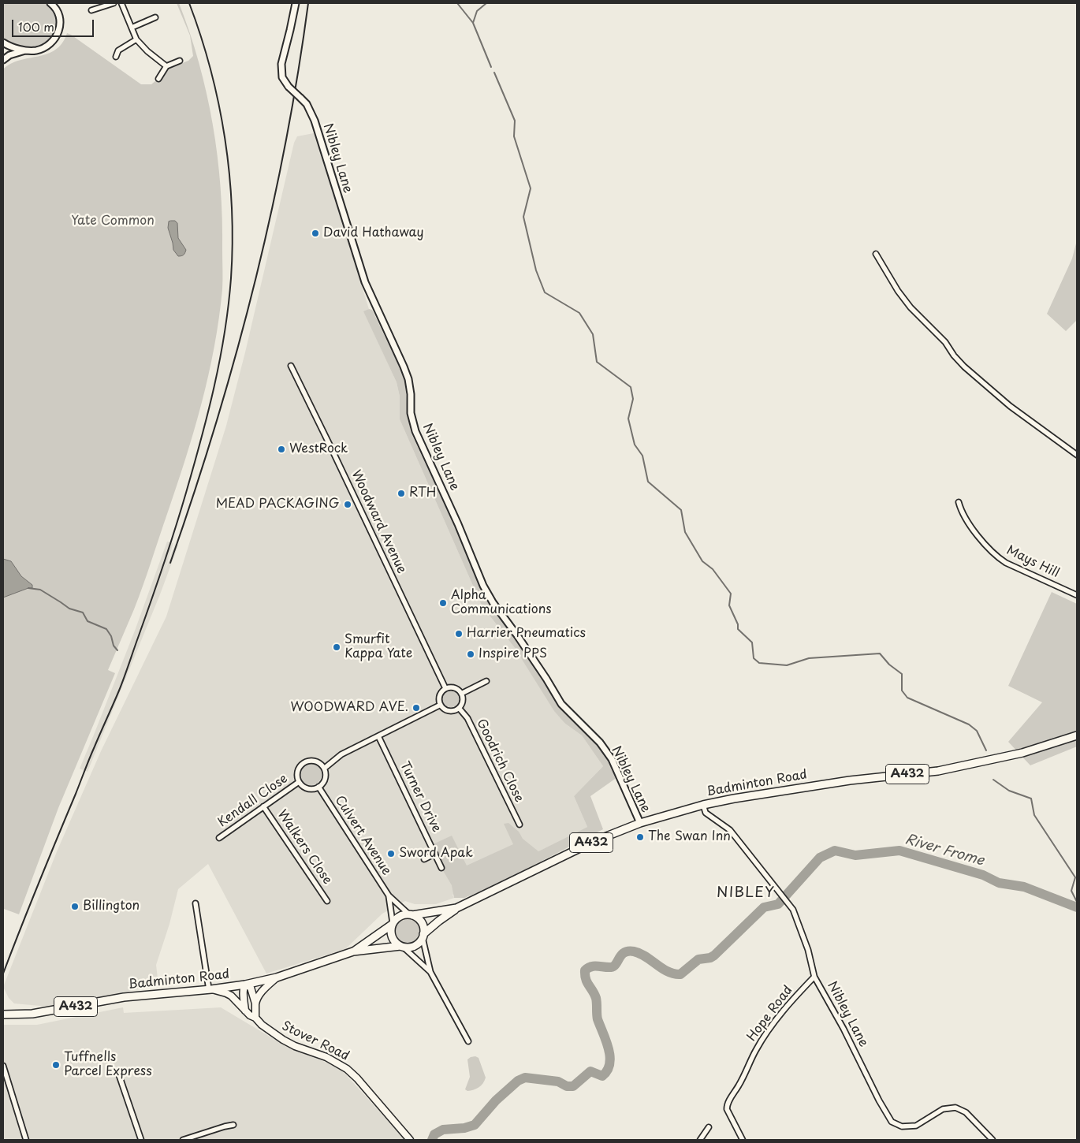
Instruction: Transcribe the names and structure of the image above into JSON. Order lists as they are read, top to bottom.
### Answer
{
  "streets": {
    "main road": ["A432", "Badminton Road", "Stover Road"],
    "street": [
      "Nibley Lane",
      "Woodward Avenue",
      "Mays Hill",
      "Goodrich Close",
      "Turner Drive",
      "Kendall Close",
      "Culvert Avenue",
      "Walkers Close",
      "Hope Road"
    ]
  },
  "crossings": [
    ["Nibley Lane", "Badminton Road"],
    ["Nibley Lane", "Hope Road"],
    ["Woodward Avenue", "Goodrich Close"],
    ["Badminton Road", "Culvert Avenue"],
    ["Badminton Road", "Stover Road"],
    ["Kendall Close", "Culvert Avenue"],
    ["Kendall Close", "Walkers Close"]
  ],
  "districts": ["NIBLEY"],
  "water": ["River Frome"],
  "parks": ["Yate Common"],
  "places": [
    "David Hathaway",
    "WestRock",
    "RTH",
    "MEAD PACKAGING",
    "Alpha Communications",
    "Harrier Pneumatics",
    "Smurfit Kappa Yate",
    "Inspire PPS",
    "WOODWARD AVE.",
    "The Swan Inn",
    "Sword Apak",
    "Billington",
    "Tuffnells Parcel Express"
  ],
  "scale_bar": "100 m"
}
